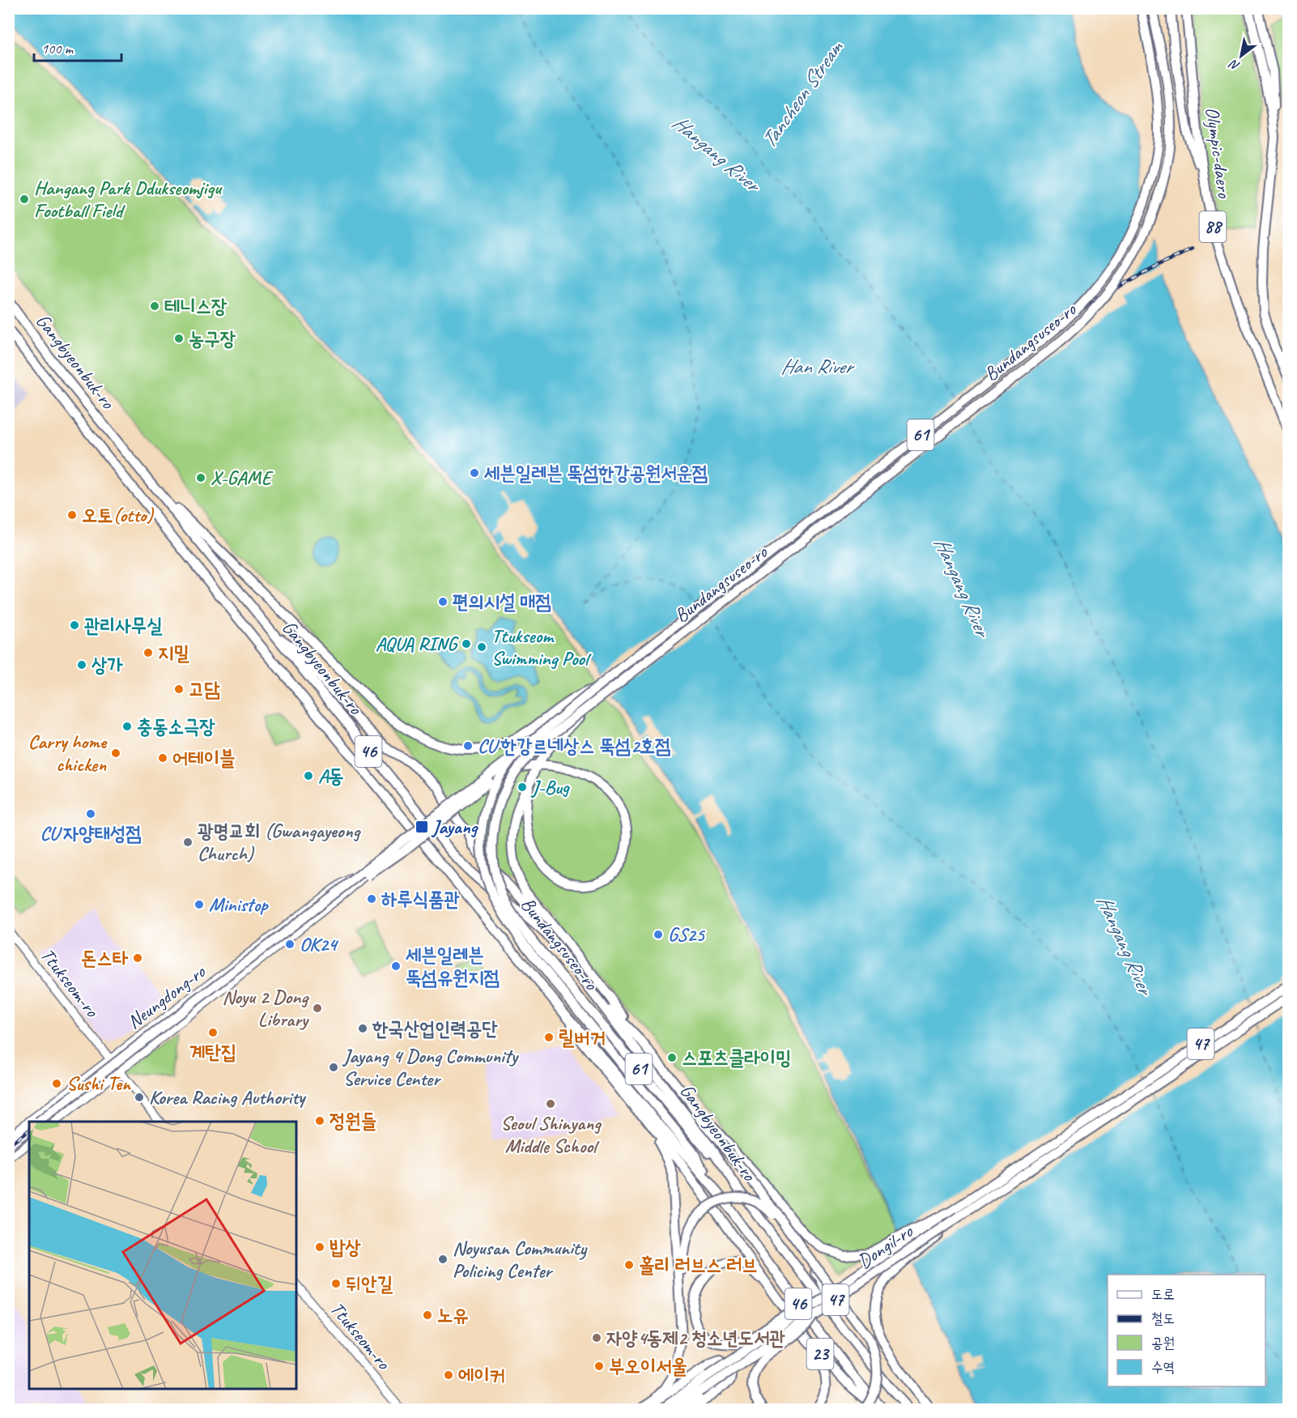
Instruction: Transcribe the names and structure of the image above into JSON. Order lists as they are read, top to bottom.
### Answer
{
  "streets": {
    "main road": [
      "Olympic-daero",
      "88",
      "Bundangsuseo-ro",
      "Gangbyeonbuk-ro",
      "61",
      "46",
      "Ttukseom-ro",
      "Neungdong-ro",
      "47",
      "Dongil-ro",
      "23"
    ]
  },
  "crossings": [
    ["Bundangsuseo-ro", "Gangbyeonbuk-ro"],
    ["Ttukseom-ro", "Neungdong-ro"],
    ["47", "Dongil-ro"],
    ["Dongil-ro", "23"]
  ],
  "water": ["Tancheon Stream", "Hangang River", "Han River"],
  "places": {
    "other": [
      "Hangang Park Ddukseomjigu Football Field",
      "테니스장",
      "농구장",
      "세븐일레븐 뚝섬한강공원서운점",
      "X-GAME",
      "오토(otto)",
      "편의시설 매점",
      "관리사무실",
      "AQUA RING",
      "Ttukseom Swimming Pool",
      "지밀",
      "상가",
      "고담",
      "충동소극장",
      "CU 한강르네상스 뚝섬2호점",
      "Carry home chicken",
      "어테이블",
      "A동",
      "J-Bug",
      "CU 자양태성점",
      "광명교회 (Gwangayeong Church)",
      "하루식품관",
      "Ministop",
      "GS25",
      "OK24",
      "돈스타",
      "세븐일레븐 뚝섬유원지점",
      "Noyu 2 Dong Library",
      "한국산업인력공단",
      "계탄집",
      "릴버거",
      "스포츠클라이밍",
      "Jayang 4 Dong Community Service Center",
      "Sushi Ten",
      "Korea Racing Authority",
      "Seoul Shinyang Middle School",
      "정원들",
      "밥상",
      "Noyusan Community Policing Center",
      "홀리 러브스 러브",
      "뒤안길",
      "노유",
      "자양4동제2 청소년도서관",
      "부오이서울",
      "에이커"
    ],
    "transit": ["Jayang"]
  },
  "legend": [
    "도로",
    "철도",
    "공원",
    "수역"
  ],
  "scale_bar": "100 m",
  "north": "bottom left"
}
